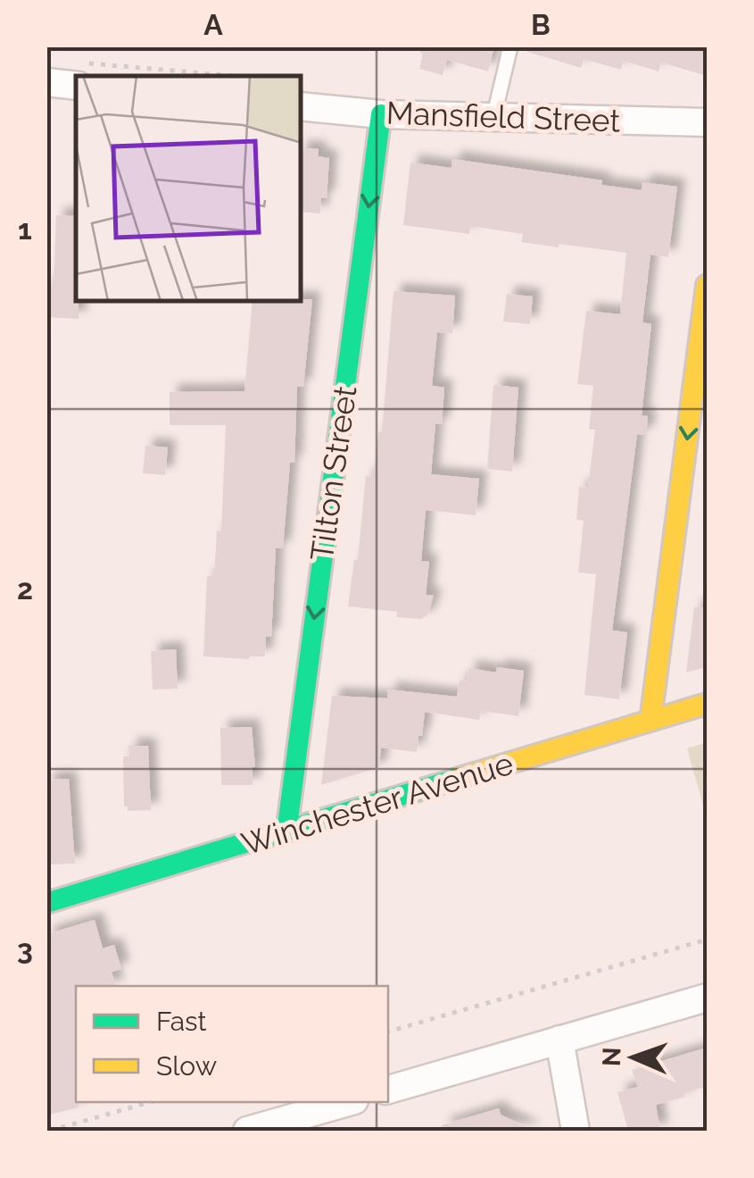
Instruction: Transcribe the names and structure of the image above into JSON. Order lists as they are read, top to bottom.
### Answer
{
  "streets": {
    "street": ["Mansfield Street", "Tilton Street", "Winchester Avenue"]
  },
  "crossings": [
    ["Mansfield Street", "Tilton Street"],
    ["Tilton Street", "Winchester Avenue"]
  ],
  "one_way": ["Tilton Street"],
  "legend": ["Fast", "Slow"],
  "north": "left",
  "grid": {
    "columns": ["A", "B"],
    "rows": ["1", "2", "3"]
  }
}
